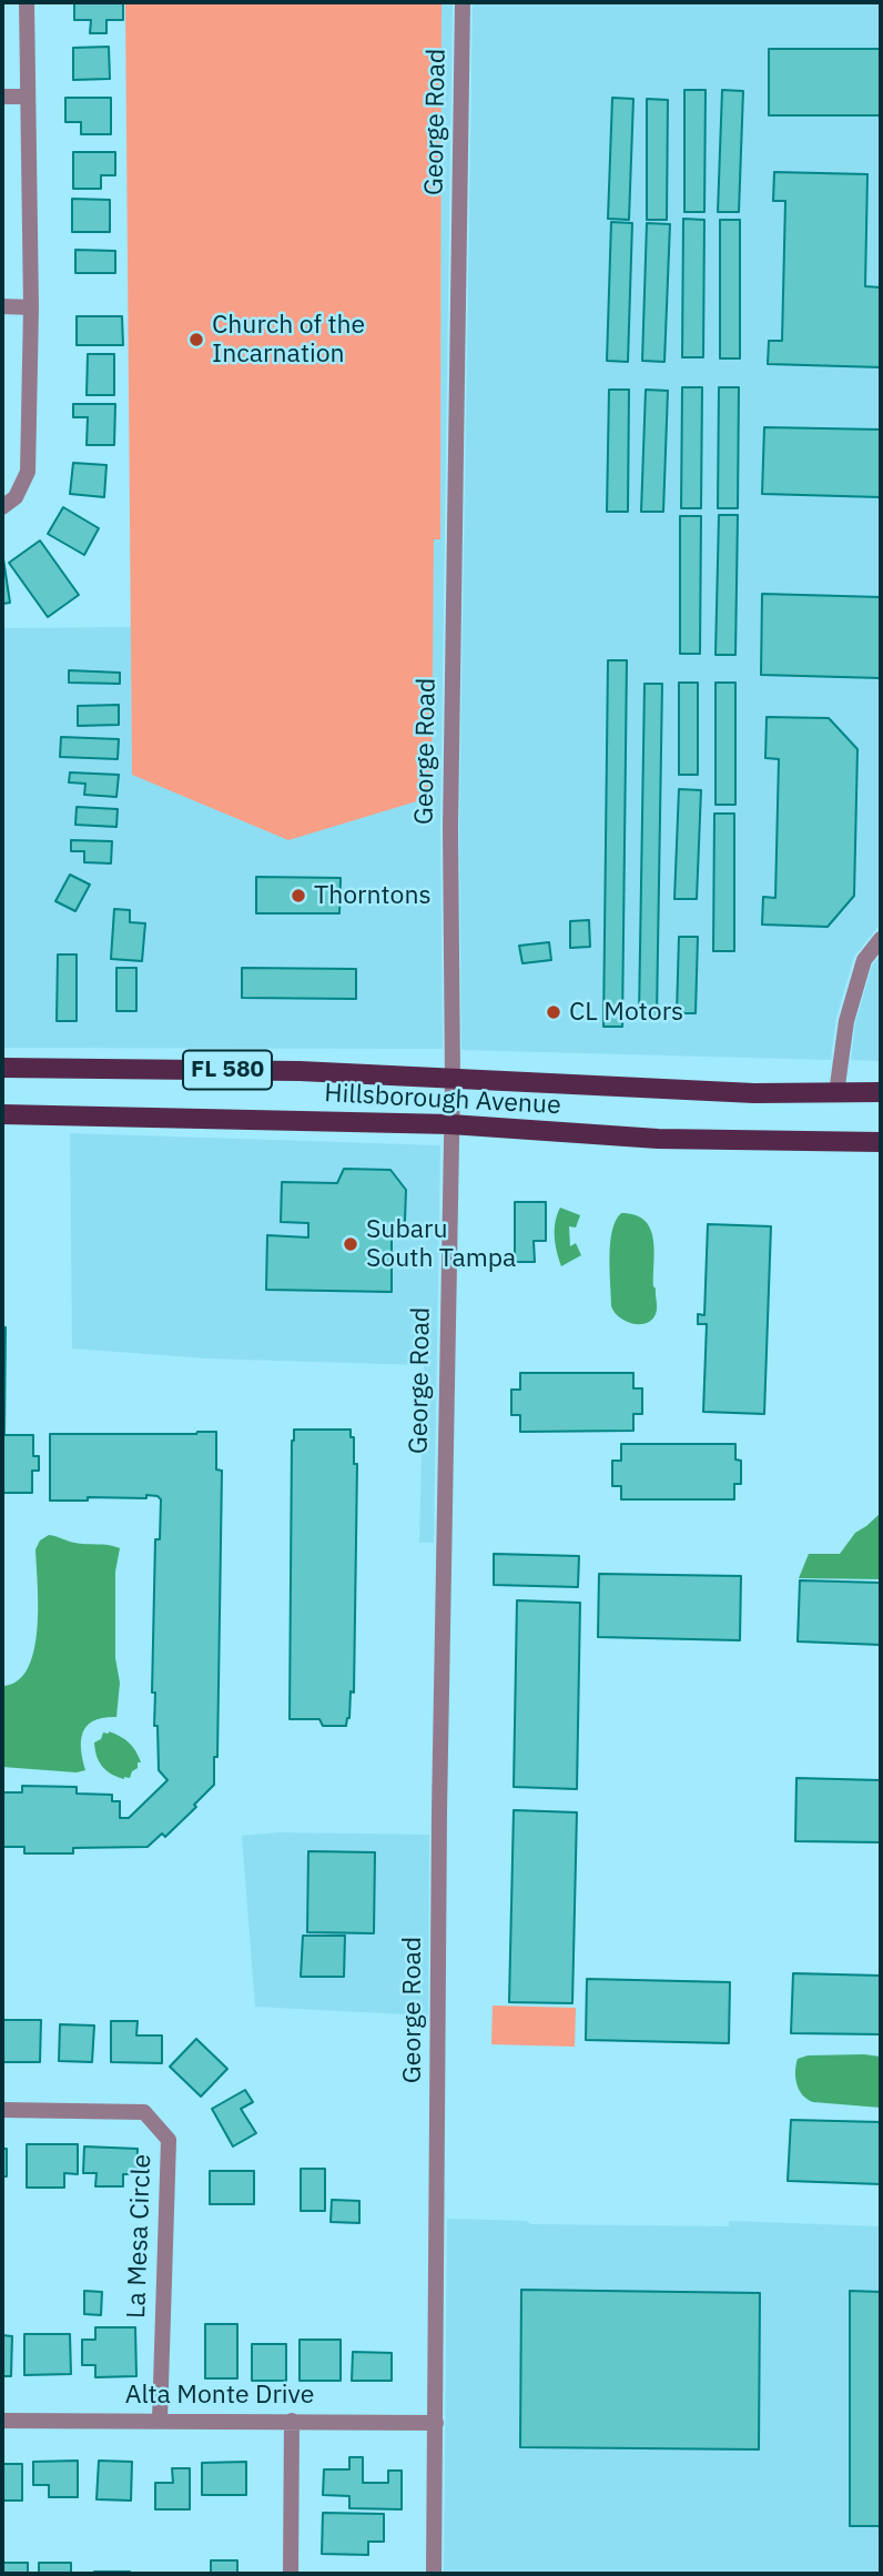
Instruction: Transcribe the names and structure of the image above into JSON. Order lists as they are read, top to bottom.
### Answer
{
  "streets": {
    "main road": ["FL 580", "Hillsborough Avenue"],
    "street": ["George Road", "La Mesa Circle", "Alta Monte Drive"]
  },
  "crossings": [
    ["George Road", "Hillsborough Avenue"],
    ["George Road", "Alta Monte Drive"],
    ["La Mesa Circle", "Alta Monte Drive"]
  ],
  "places": [
    "Church of the Incarnation",
    "Thorntons",
    "CL Motors",
    "Subaru South Tampa"
  ]
}
